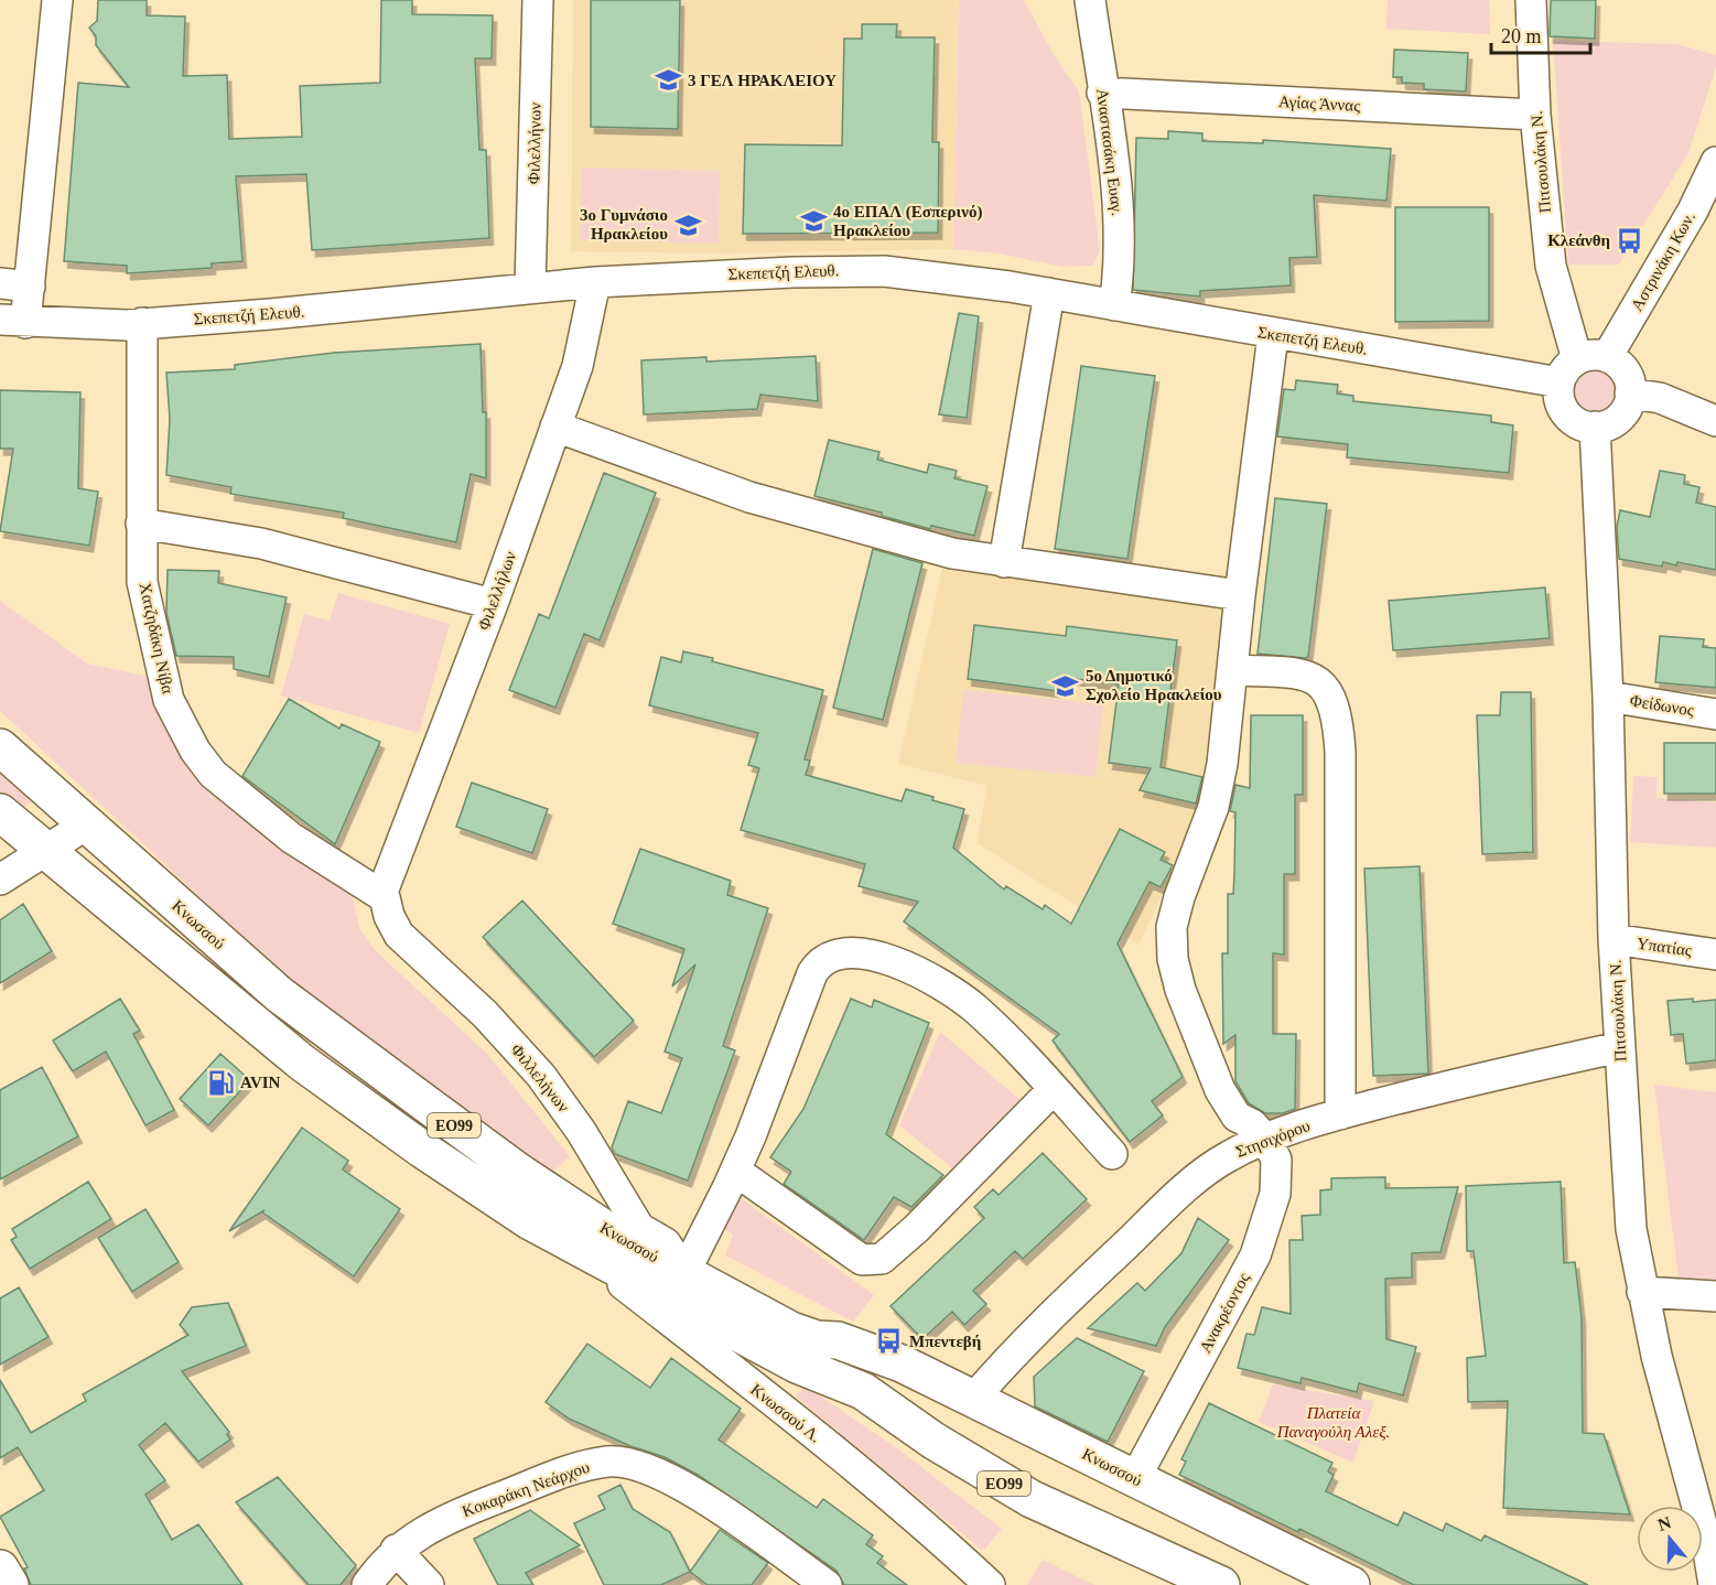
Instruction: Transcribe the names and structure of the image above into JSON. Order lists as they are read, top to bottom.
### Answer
{
  "streets": {
    "main road": ["Κνωσσού", "ΕΟ99"],
    "street": [
      "Αγίας Άννας",
      "Φιλελλήνων",
      "Αναστασάκη Ευαγ.",
      "Πιτσουλάκη Ν.",
      "Αστρινάκη Κων.",
      "Σκεπετζή Ελευθ.",
      "Φιλελλήλων",
      "Χατζηδάκη Νίβα",
      "Φείδωνος",
      "Υπατίας",
      "Φιλλελήνων",
      "Στησιχόρου",
      "Ανακρέοντος",
      "Κνωσσού Λ.",
      "Κοκαράκη Νεάρχου"
    ]
  },
  "crossings": [
    ["Αγίας Άννας", "Αναστασάκη Ευαγ."],
    ["Αγίας Άννας", "Πιτσουλάκη Ν."],
    ["Φιλελλήνων", "Σκεπετζή Ελευθ."],
    ["Αναστασάκη Ευαγ.", "Σκεπετζή Ελευθ."],
    ["Πιτσουλάκη Ν.", "Αστρινάκη Κων."],
    ["Πιτσουλάκη Ν.", "Σκεπετζή Ελευθ."],
    ["Πιτσουλάκη Ν.", "Φείδωνος"],
    ["Πιτσουλάκη Ν.", "Υπατίας"],
    ["Πιτσουλάκη Ν.", "Στησιχόρου"],
    ["Αστρινάκη Κων.", "Σκεπετζή Ελευθ."],
    ["Σκεπετζή Ελευθ.", "Φιλελλήλων"],
    ["Σκεπετζή Ελευθ.", "Χατζηδάκη Νίβα"],
    ["Φιλελλήλων", "Χατζηδάκη Νίβα"],
    ["Φιλελλήλων", "Φιλλελήνων"],
    ["Χατζηδάκη Νίβα", "Φιλλελήνων"],
    ["Κνωσσού", "Φιλλελήνων"],
    ["Κνωσσού", "Στησιχόρου"],
    ["Κνωσσού", "Ανακρέοντος"],
    ["Κνωσσού", "Κνωσσού Λ."],
    ["Στησιχόρου", "Ανακρέοντος"]
  ],
  "parks": ["Πλατεία Παναγούλη Αλεξ."],
  "places": {
    "school or university": [
      "3 ΓΕΛ ΗΡΑΚΛΕΙΟΥ",
      "4o ΕΠΑΛ (Εσπερινό) Ηρακλείου",
      "3ο Γυμνάσιο Ηρακλείου",
      "5ο Δημοτικό Σχολείο Ηρακλείου"
    ],
    "bus stop": ["Κλεάνθη", "Μπεντεβή"],
    "fuel station": ["AVIN"]
  },
  "scale_bar": "20 m",
  "north": "top"
}
